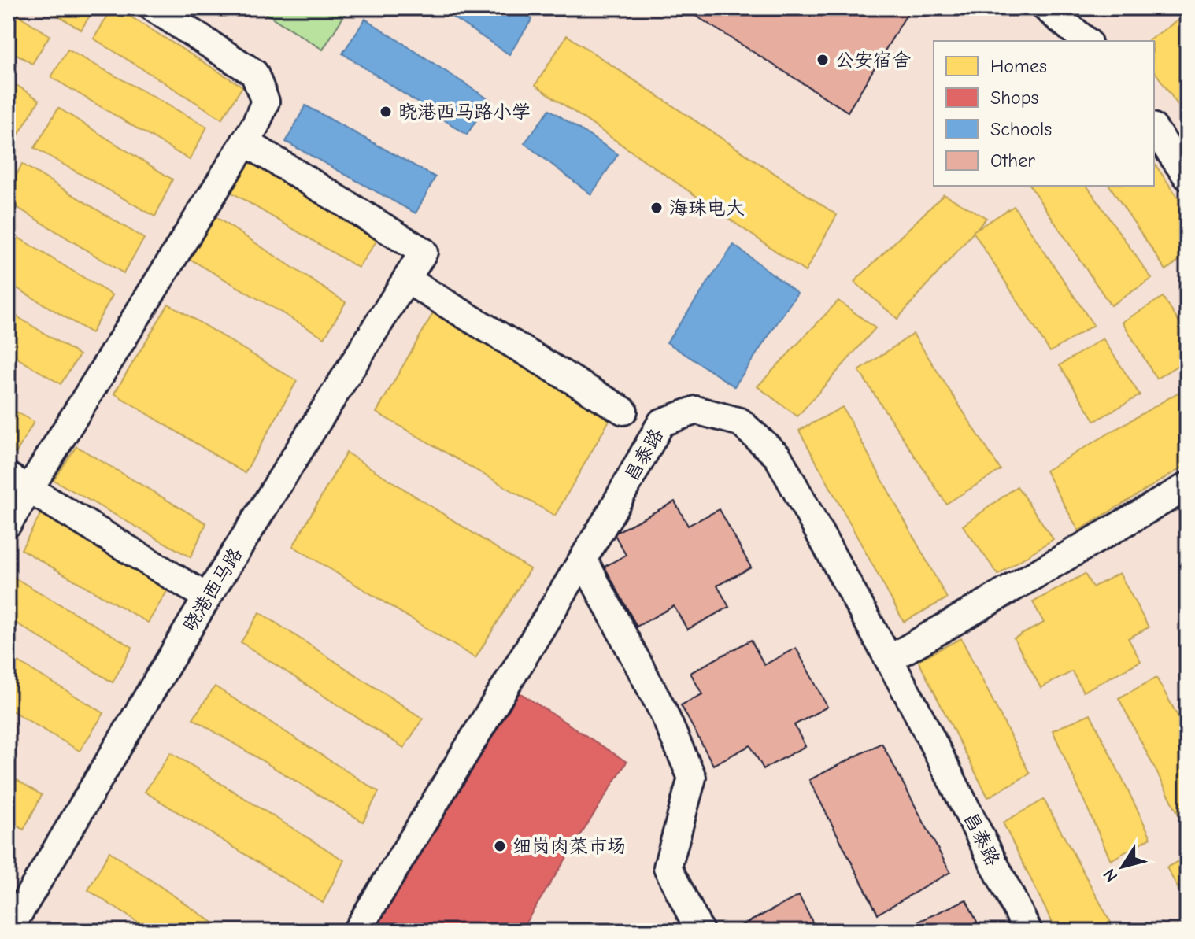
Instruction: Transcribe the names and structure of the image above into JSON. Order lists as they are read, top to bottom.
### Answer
{
  "streets": {
    "street": ["昌泰路", "晓港西马路"]
  },
  "places": [
    "公安宿舍",
    "晓港西马路小学",
    "海珠电大",
    "细岗肉菜市场"
  ],
  "legend": [
    "Homes",
    "Shops",
    "Schools",
    "Other"
  ],
  "north": "bottom left"
}
